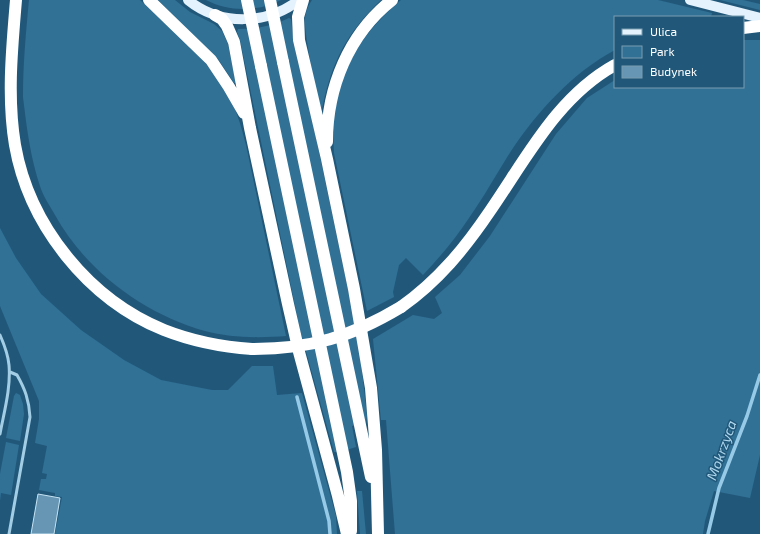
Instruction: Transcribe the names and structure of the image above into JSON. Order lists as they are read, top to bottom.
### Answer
{
  "water": ["Mokrzyca"],
  "legend": ["Ulica", "Park", "Budynek"]
}
